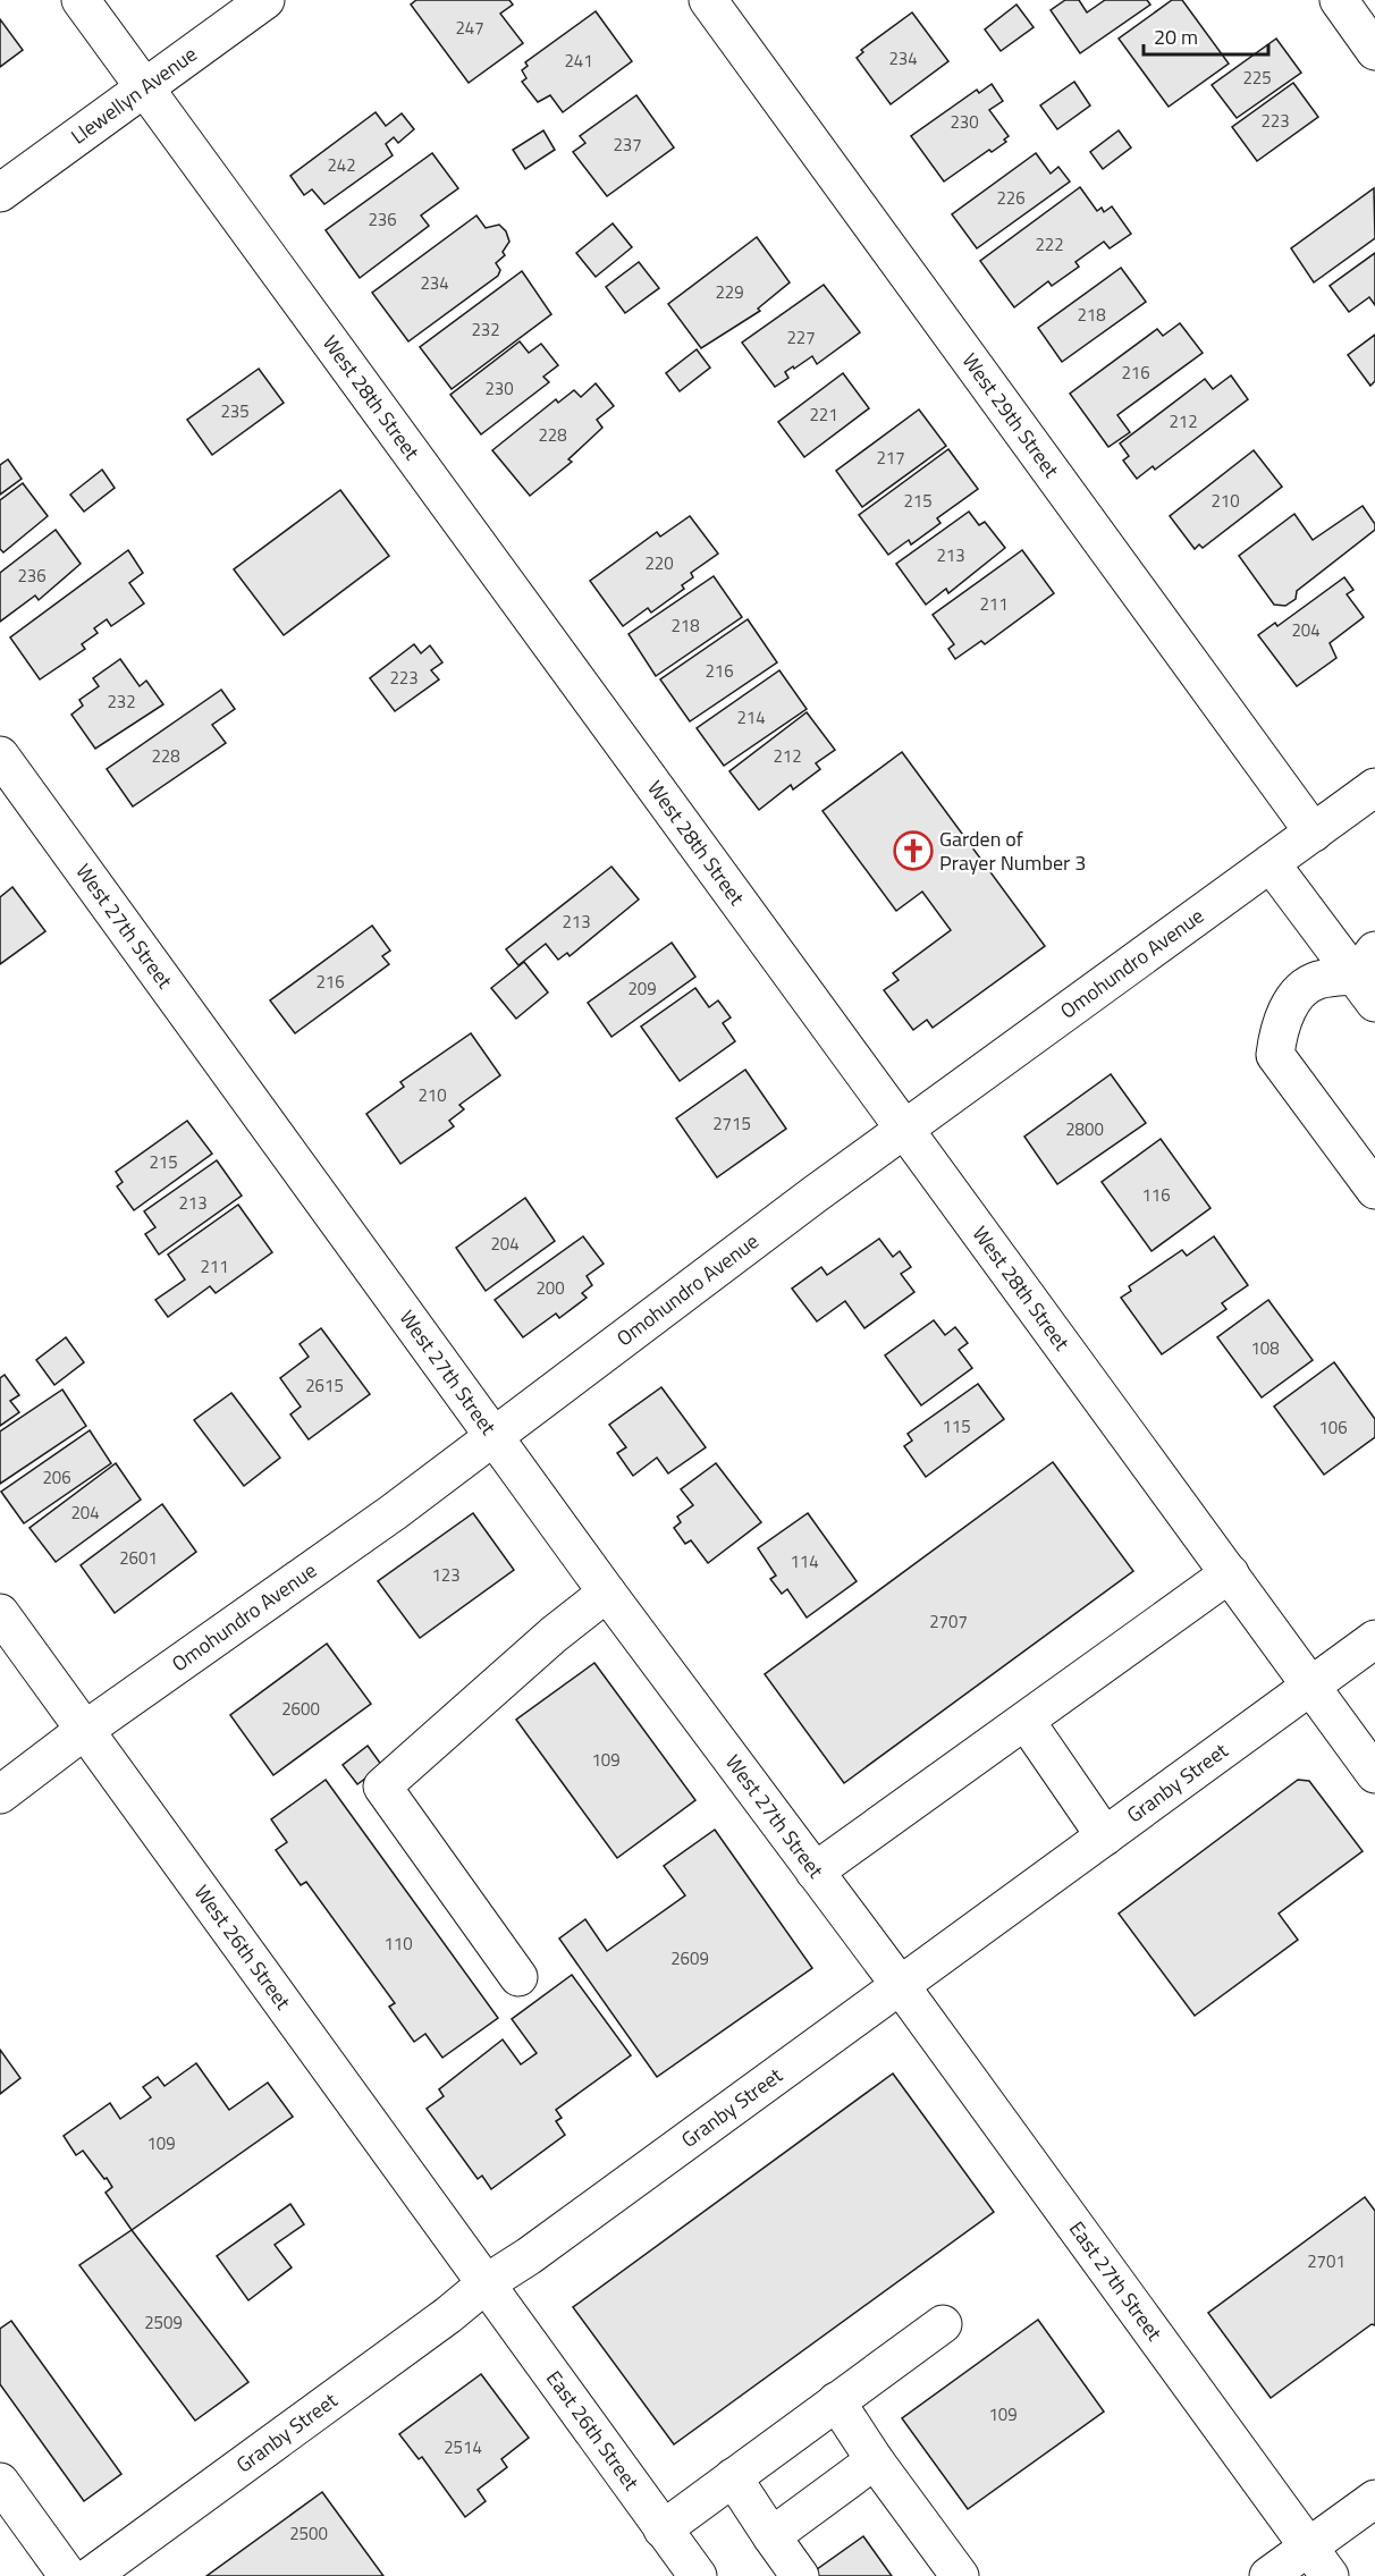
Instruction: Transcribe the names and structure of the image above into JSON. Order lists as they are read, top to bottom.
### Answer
{
  "streets": {
    "street": [
      "Llewellyn Avenue",
      "West 28th Street",
      "West 29th Street",
      "West 27th Street",
      "Omohundro Avenue",
      "Granby Street",
      "West 26th Street",
      "East 27th Street",
      "East 26th Street"
    ]
  },
  "crossings": [
    ["Llewellyn Avenue", "West 28th Street"],
    ["West 28th Street", "Omohundro Avenue"],
    ["West 28th Street", "Granby Street"],
    ["West 29th Street", "Omohundro Avenue"],
    ["West 27th Street", "Omohundro Avenue"],
    ["West 27th Street", "Granby Street"],
    ["West 27th Street", "East 27th Street"],
    ["Omohundro Avenue", "West 26th Street"],
    ["Granby Street", "West 26th Street"],
    ["Granby Street", "East 27th Street"],
    ["Granby Street", "East 26th Street"],
    ["West 26th Street", "East 26th Street"]
  ],
  "places": {
    "church": ["Garden of Prayer Number 3"]
  },
  "house_numbers": [
    "247",
    "234",
    "241",
    "225",
    "223",
    "230",
    "237",
    "242",
    "226",
    "236",
    "222",
    "234",
    "229",
    "218",
    "232",
    "227",
    "216",
    "230",
    "235",
    "221",
    "212",
    "228",
    "217",
    "215",
    "210",
    "213",
    "220",
    "236",
    "211",
    "218",
    "204",
    "216",
    "223",
    "232",
    "214",
    "228",
    "212",
    "213",
    "216",
    "209",
    "210",
    "2715",
    "2800",
    "215",
    "116",
    "213",
    "204",
    "211",
    "200",
    "108",
    "2615",
    "115",
    "106",
    "206",
    "204",
    "2601",
    "114",
    "123",
    "2707",
    "2600",
    "109",
    "110",
    "2609",
    "109",
    "2701",
    "2509",
    "109",
    "2514",
    "2500"
  ],
  "scale_bar": "20 m"
}
